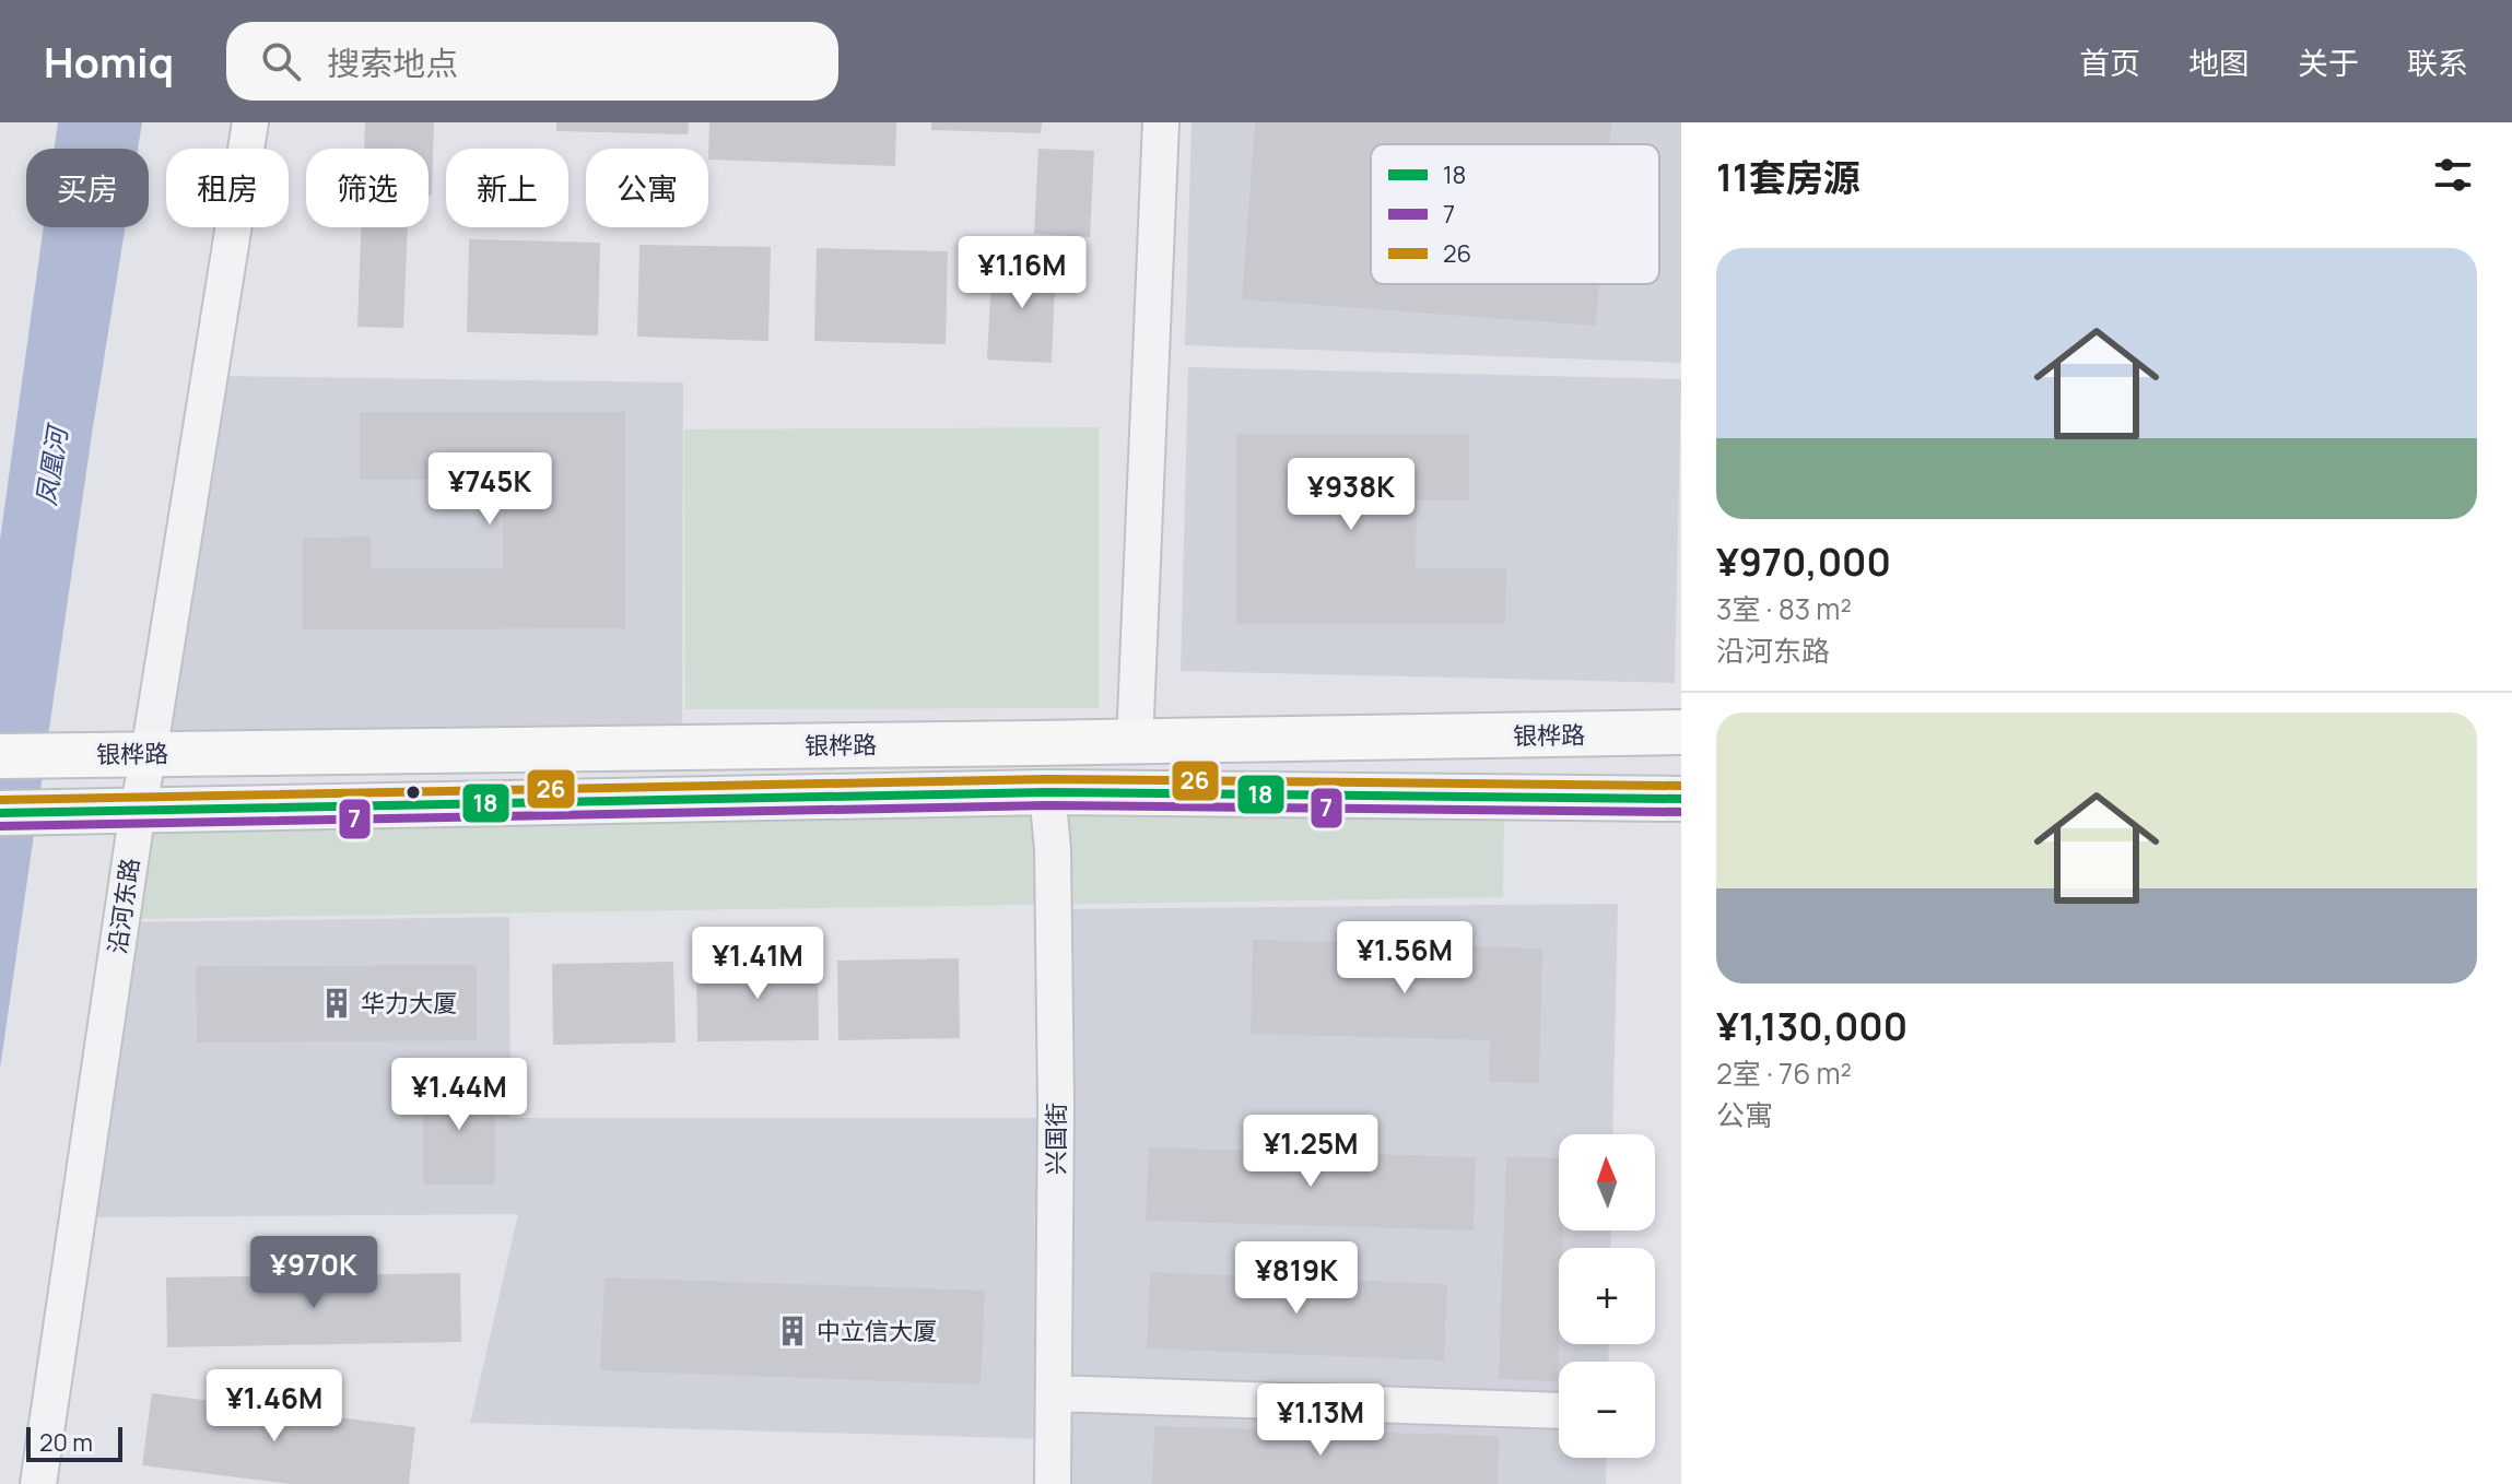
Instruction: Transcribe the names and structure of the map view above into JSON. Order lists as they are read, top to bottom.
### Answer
{
  "streets": {
    "main road": ["银桦路"],
    "street": ["沿河东路", "兴国街"]
  },
  "crossings": [
    ["银桦路", "沿河东路"]
  ],
  "water": ["凤凰河"],
  "places": {
    "building": ["华力大厦", "中立信大厦"]
  },
  "lines": ["transit line 26", "transit line 18", "transit line 7"],
  "legend": ["18", "7", "26"],
  "scale_bar": "20 m",
  "north": "top",
  "page": {
    "header": "Homiq",
    "search": "搜索地点",
    "nav": [
      "首页",
      "地图",
      "关于",
      "联系"
    ],
    "heading": "11套房源",
    "chip": [
      "买房",
      "租房",
      "筛选",
      "新上",
      "公寓"
    ],
    "list": [
      {
        "name": "¥970,000",
        "note": "3室 · 83 m² · 沿河东路"
      },
      {
        "name": "¥1,130,000",
        "note": "2室 · 76 m² · 公寓"
      }
    ],
    "price": [
      "¥1.16M",
      "¥745K",
      "¥938K",
      "¥1.56M",
      "¥1.41M",
      "¥1.44M",
      "¥1.25M",
      "¥970K",
      "¥819K",
      "¥1.46M",
      "¥1.13M"
    ],
    "map_buttons": ["+", "−"],
    "scale": "20 m"
  }
}
